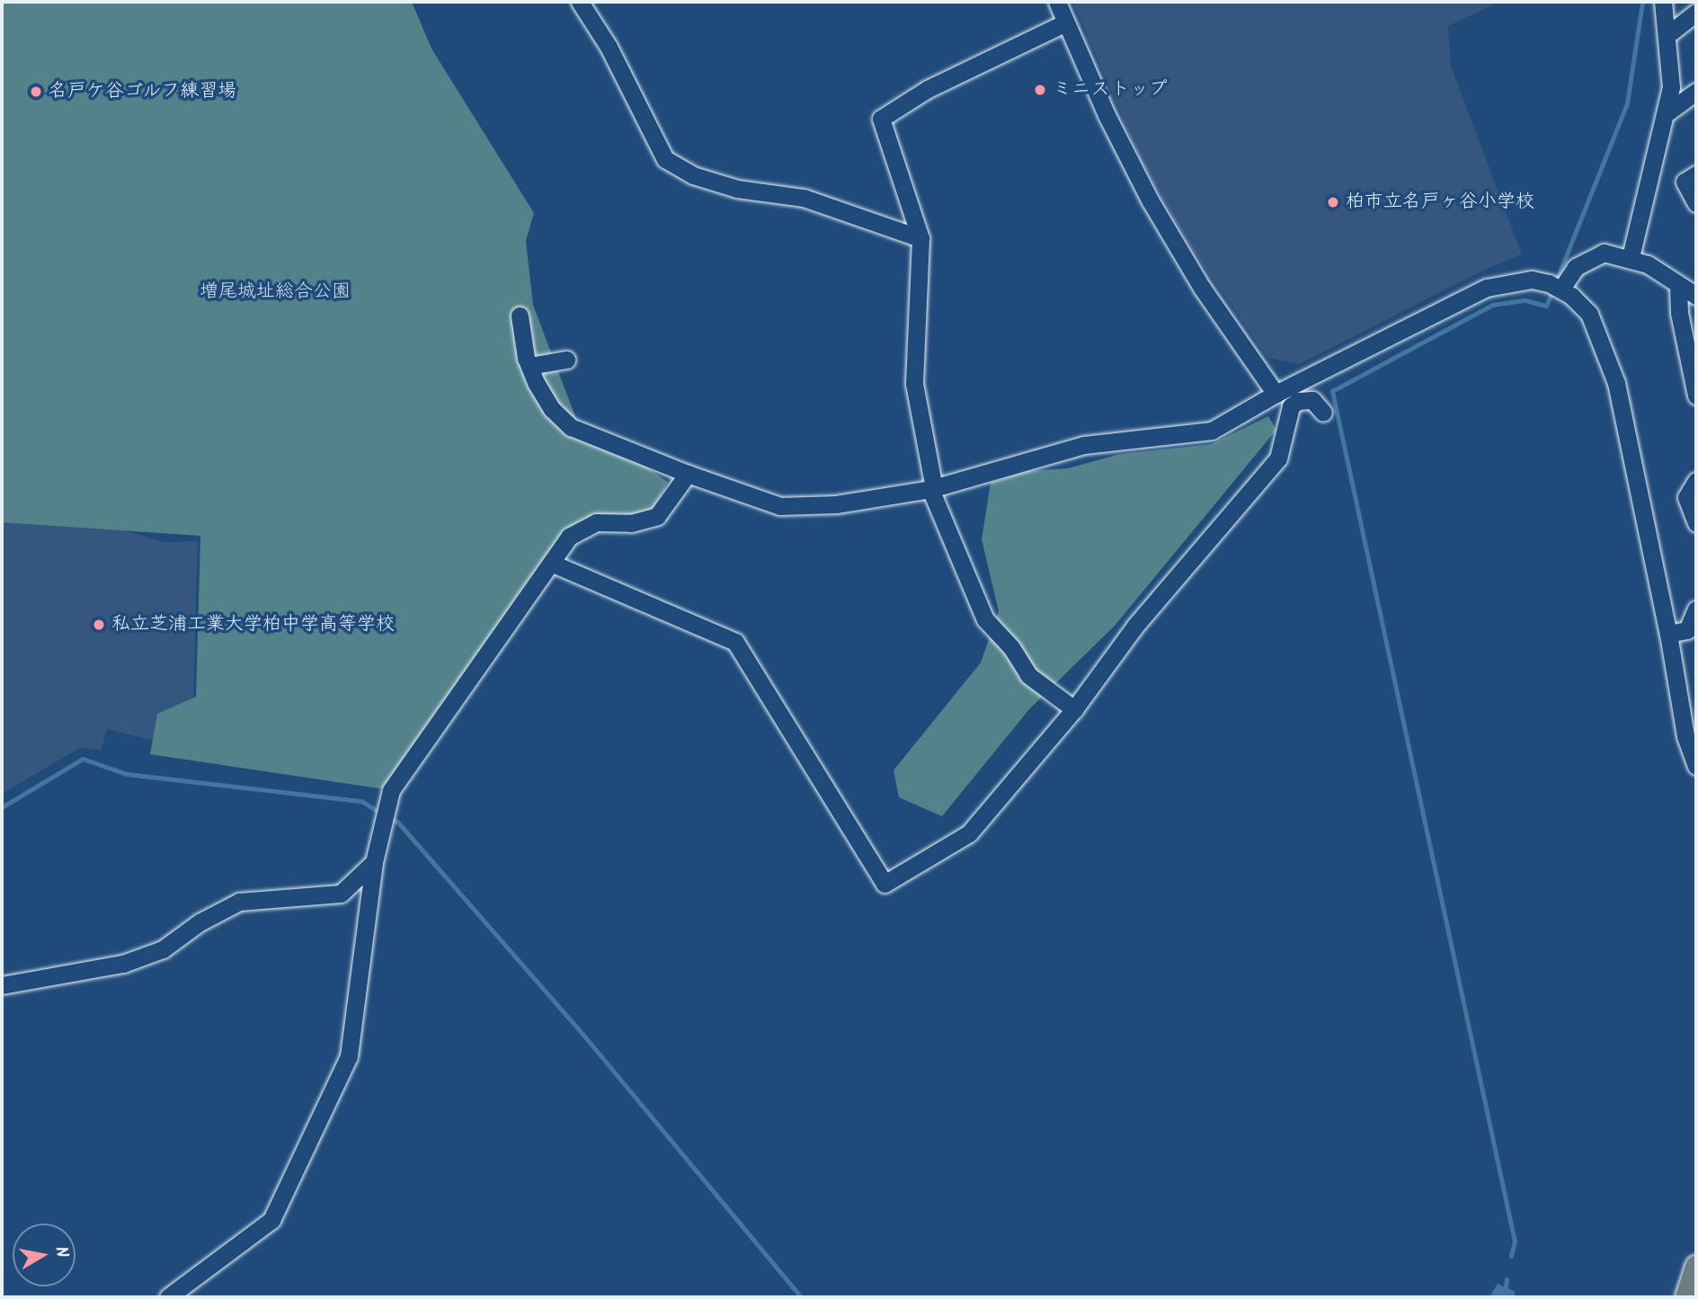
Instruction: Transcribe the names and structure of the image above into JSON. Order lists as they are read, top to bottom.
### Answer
{
  "parks": ["増尾城址総合公園"],
  "places": [
    "ミニストップ",
    "名戸ケ谷ゴルフ練習場",
    "柏市立名戸ヶ谷小学校",
    "私立芝浦工業大学柏中学高等学校"
  ],
  "north": "right"
}
